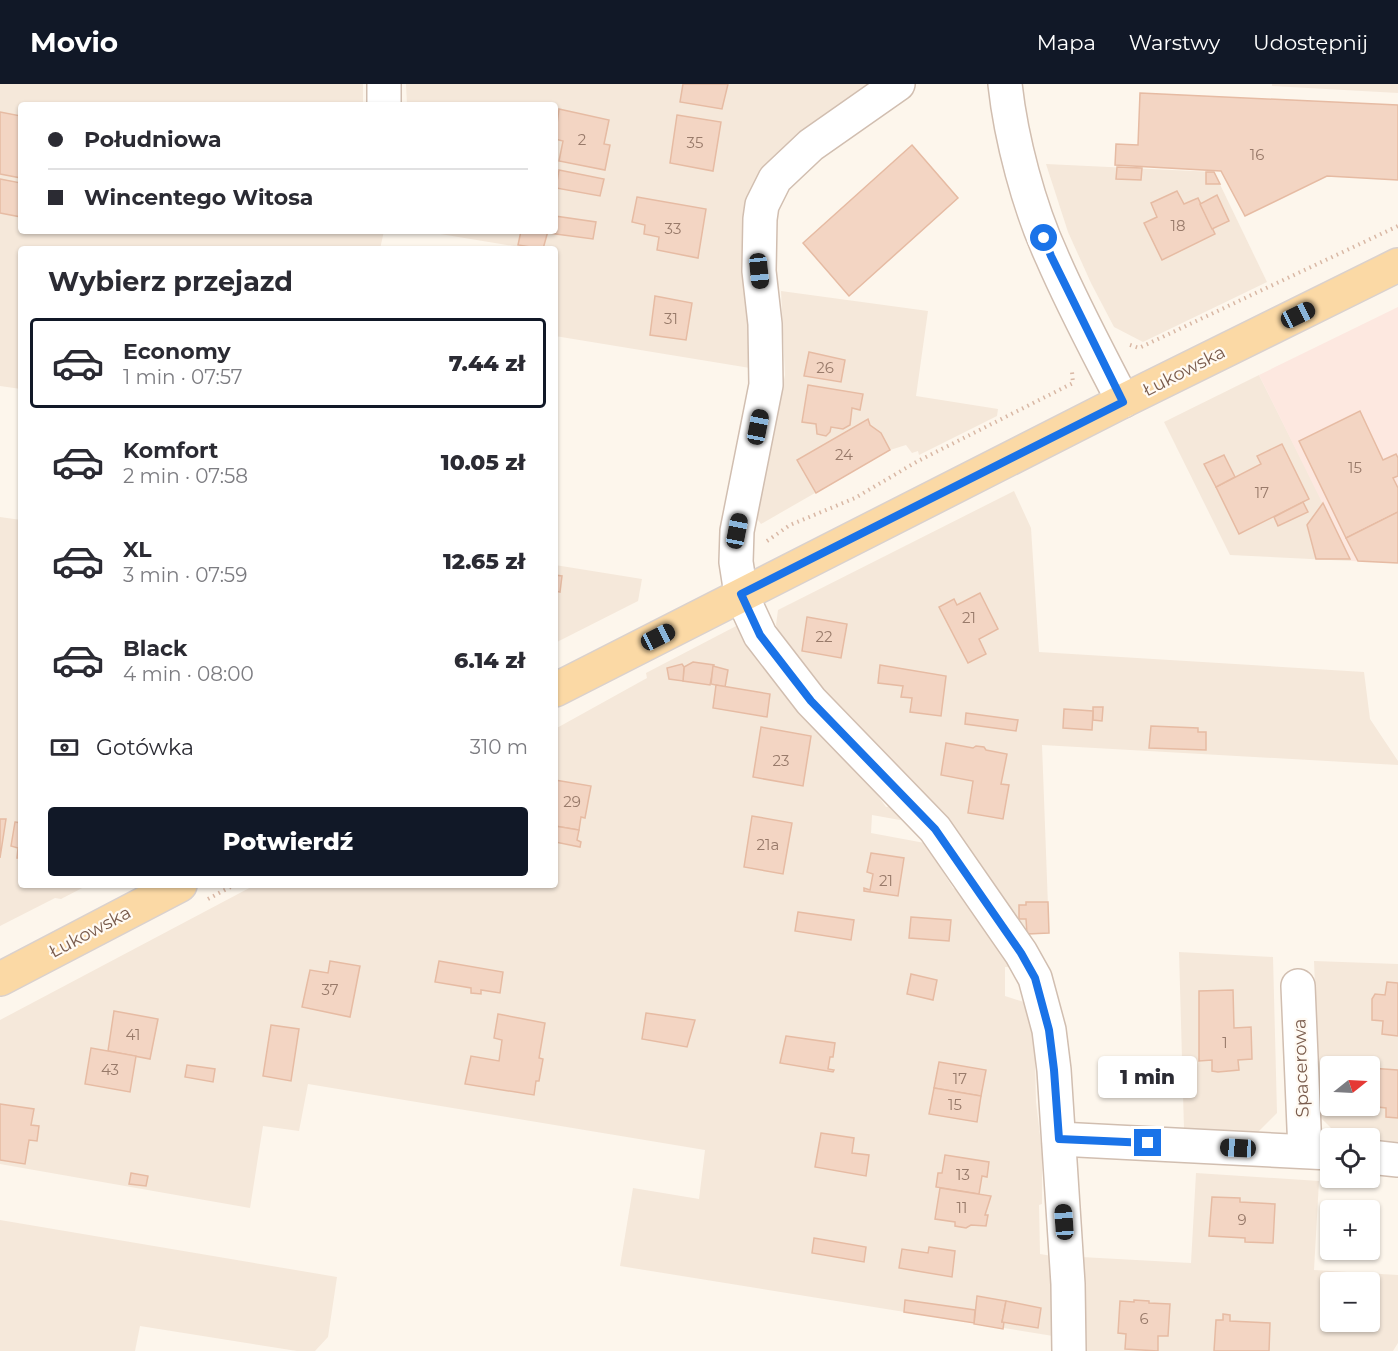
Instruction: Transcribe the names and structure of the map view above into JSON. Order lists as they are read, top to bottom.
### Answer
{
  "streets": {
    "main road": ["Łukowska"],
    "street": ["Spacerowa"]
  },
  "house_numbers": [
    "2",
    "35",
    "16",
    "18",
    "33",
    "31",
    "26",
    "24",
    "15",
    "17",
    "21",
    "22",
    "23",
    "29",
    "21a",
    "21",
    "37",
    "41",
    "1",
    "43",
    "17",
    "15",
    "13",
    "11",
    "9",
    "6"
  ],
  "north": "right",
  "page": {
    "header": "Movio",
    "nav": ["Mapa", "Warstwy", "Udostępnij"],
    "banner": ["Południowa", "Wincentego Witosa"],
    "heading": "Wybierz przejazd",
    "list": [
      {
        "name": "Economy",
        "note": "1 min · 07:57",
        "value": "7.44 zł"
      },
      {
        "name": "Komfort",
        "note": "2 min · 07:58",
        "value": "10.05 zł"
      },
      {
        "name": "XL",
        "note": "3 min · 07:59",
        "value": "12.65 zł"
      },
      {
        "name": "Black",
        "note": "4 min · 08:00",
        "value": "6.14 zł"
      }
    ],
    "pay": ["Gotówka", "310 m"],
    "buttons": "Potwierdź",
    "map_buttons": ["+", "−"],
    "bubble": "1 min"
  }
}
